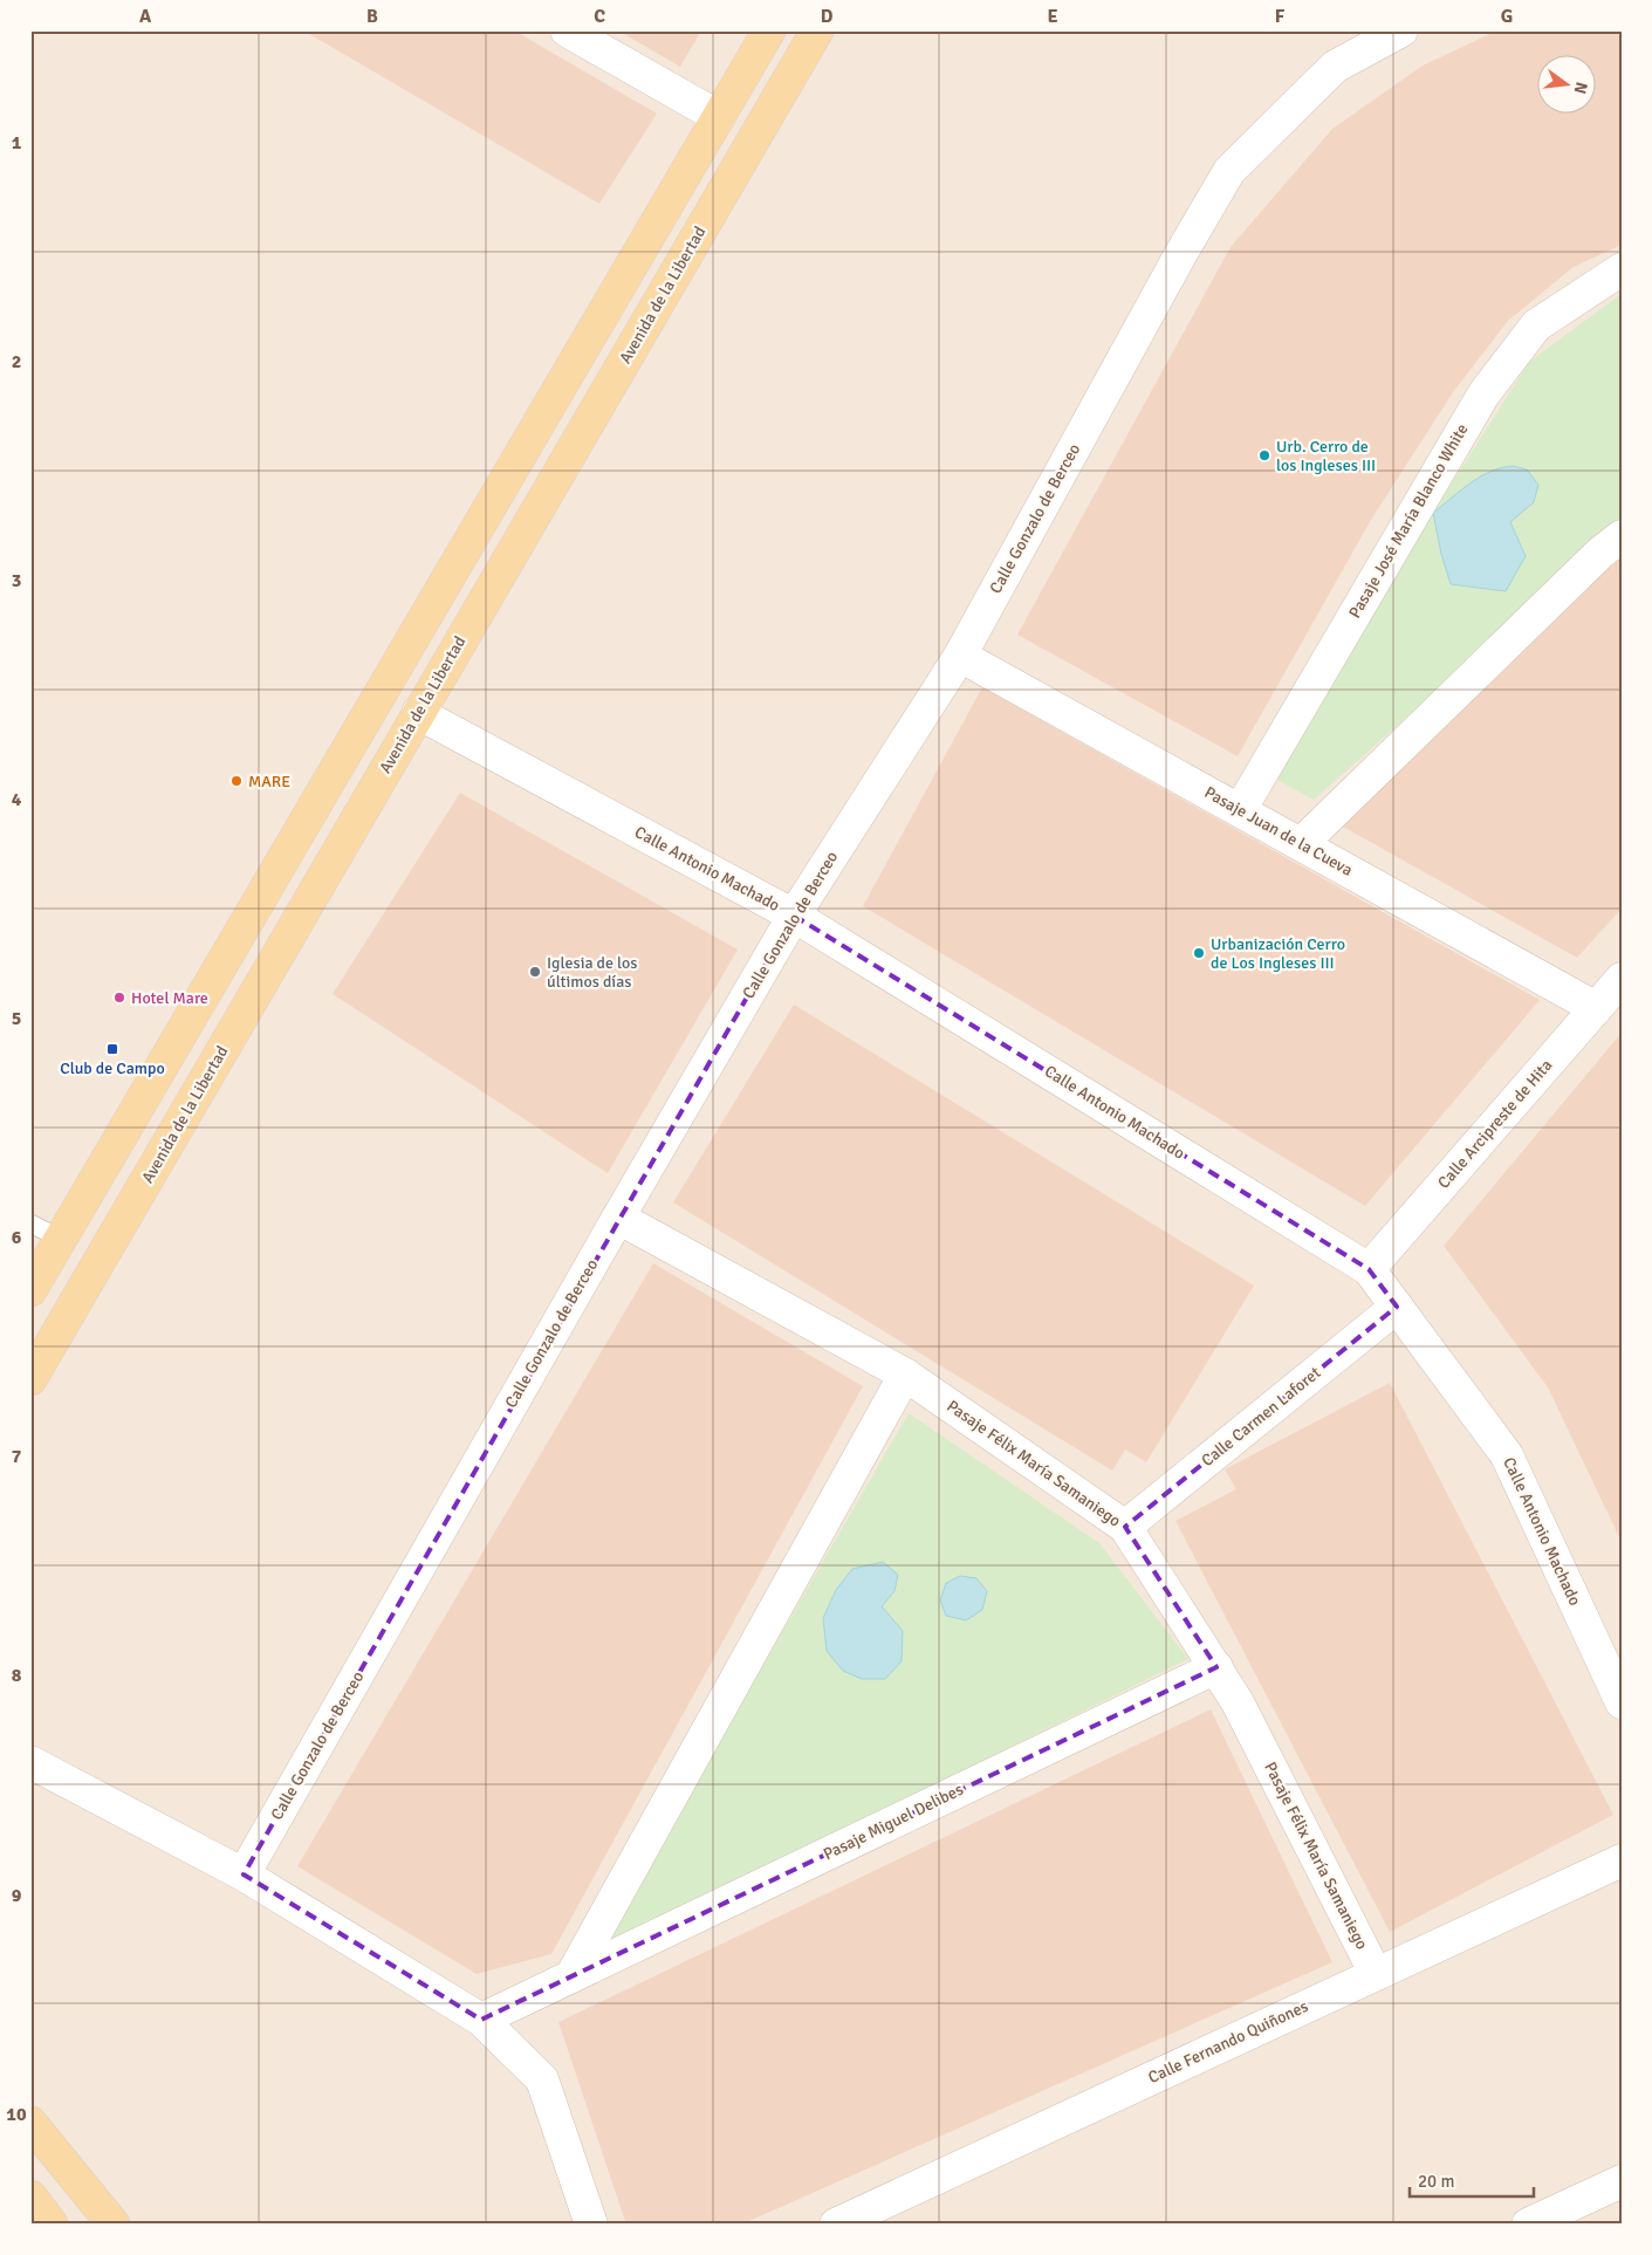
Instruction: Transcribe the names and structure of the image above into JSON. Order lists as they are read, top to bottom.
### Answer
{
  "streets": {
    "main road": ["Avenida de la Libertad"],
    "street": [
      "Calle Gonzalo de Berceo",
      "Pasaje José María Blanco White",
      "Pasaje Juan de la Cueva",
      "Calle Antonio Machado",
      "Calle Arcipreste de Hita",
      "Calle Carmen Laforet",
      "Pasaje Félix María Samaniego",
      "Pasaje Miguel Delibes",
      "Calle Fernando Quiñones"
    ]
  },
  "crossings": [
    ["Avenida de la Libertad", "Calle Antonio Machado"],
    ["Calle Gonzalo de Berceo", "Pasaje Juan de la Cueva"],
    ["Calle Gonzalo de Berceo", "Calle Antonio Machado"],
    ["Calle Gonzalo de Berceo", "Pasaje Félix María Samaniego"],
    ["Pasaje José María Blanco White", "Pasaje Juan de la Cueva"],
    ["Pasaje Juan de la Cueva", "Calle Arcipreste de Hita"],
    ["Calle Antonio Machado", "Calle Arcipreste de Hita"],
    ["Calle Antonio Machado", "Calle Carmen Laforet"],
    ["Calle Carmen Laforet", "Pasaje Félix María Samaniego"],
    ["Pasaje Félix María Samaniego", "Pasaje Miguel Delibes"],
    ["Pasaje Félix María Samaniego", "Calle Fernando Quiñones"]
  ],
  "places": {
    "other": [
      "Urb. Cerro de los Ingleses III",
      "MARE",
      "Urbanización Cerro de Los Ingleses III",
      "Iglesia de los últimos días",
      "Hotel Mare"
    ],
    "transit": ["Club de Campo"]
  },
  "scale_bar": "20 m",
  "north": "right",
  "grid": {
    "columns": [
      "A",
      "B",
      "C",
      "D",
      "E",
      "F",
      "G"
    ],
    "rows": [
      "1",
      "2",
      "3",
      "4",
      "5",
      "6",
      "7",
      "8",
      "9",
      "10"
    ]
  }
}
